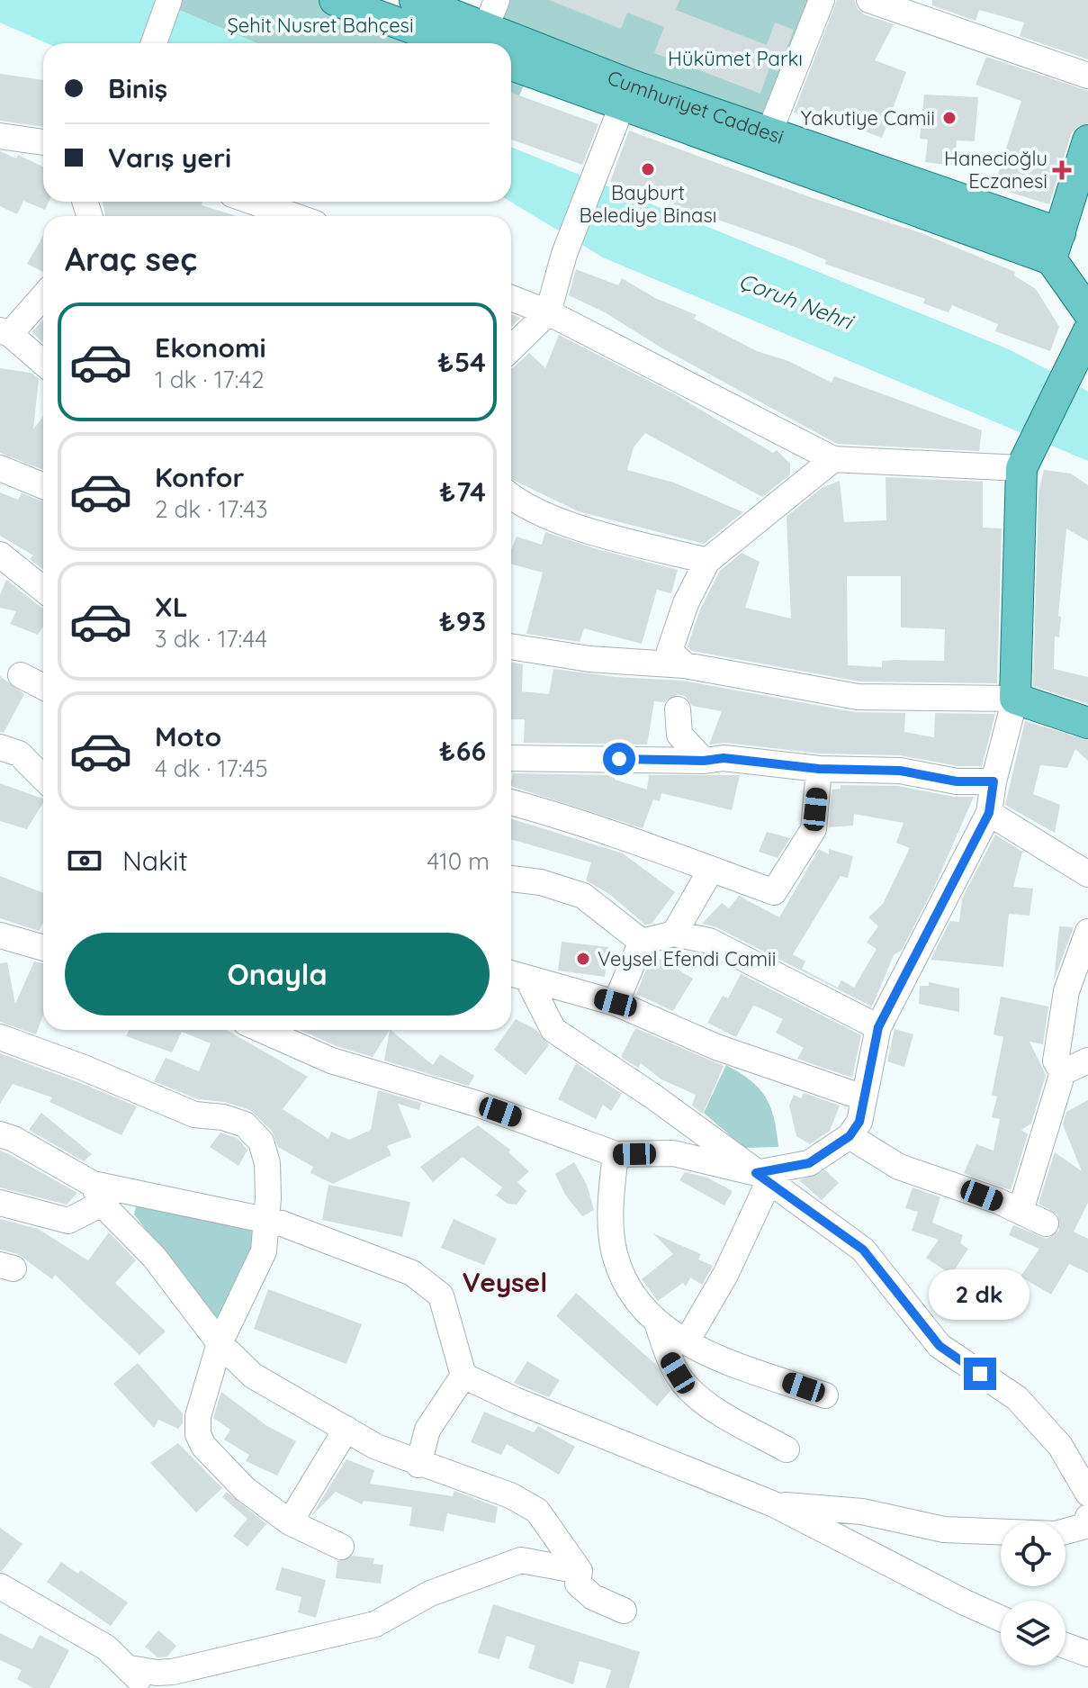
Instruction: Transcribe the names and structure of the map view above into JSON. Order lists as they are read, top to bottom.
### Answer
{
  "streets": {
    "main road": ["Cumhuriyet Caddesi"]
  },
  "districts": ["Veysel"],
  "water": ["Çoruh Nehri"],
  "parks": ["Şehit Nusret Bahçesi", "Hükümet Parkı"],
  "places": {
    "other": ["Yakutiye Camii", "Bayburt Belediye Binası", "Veysel Efendi Camii"],
    "health": ["Hanecioğlu Eczanesi"]
  },
  "page": {
    "banner": ["Biniş", "Varış yeri"],
    "heading": "Araç seç",
    "list": [
      {
        "name": "Ekonomi",
        "note": "1 dk · 17:42",
        "value": "₺54"
      },
      {
        "name": "Konfor",
        "note": "2 dk · 17:43",
        "value": "₺74"
      },
      {
        "name": "XL",
        "note": "3 dk · 17:44",
        "value": "₺93"
      },
      {
        "name": "Moto",
        "note": "4 dk · 17:45",
        "value": "₺66"
      }
    ],
    "pay": ["Nakit", "410 m"],
    "buttons": "Onayla",
    "bubble": "2 dk"
  }
}
